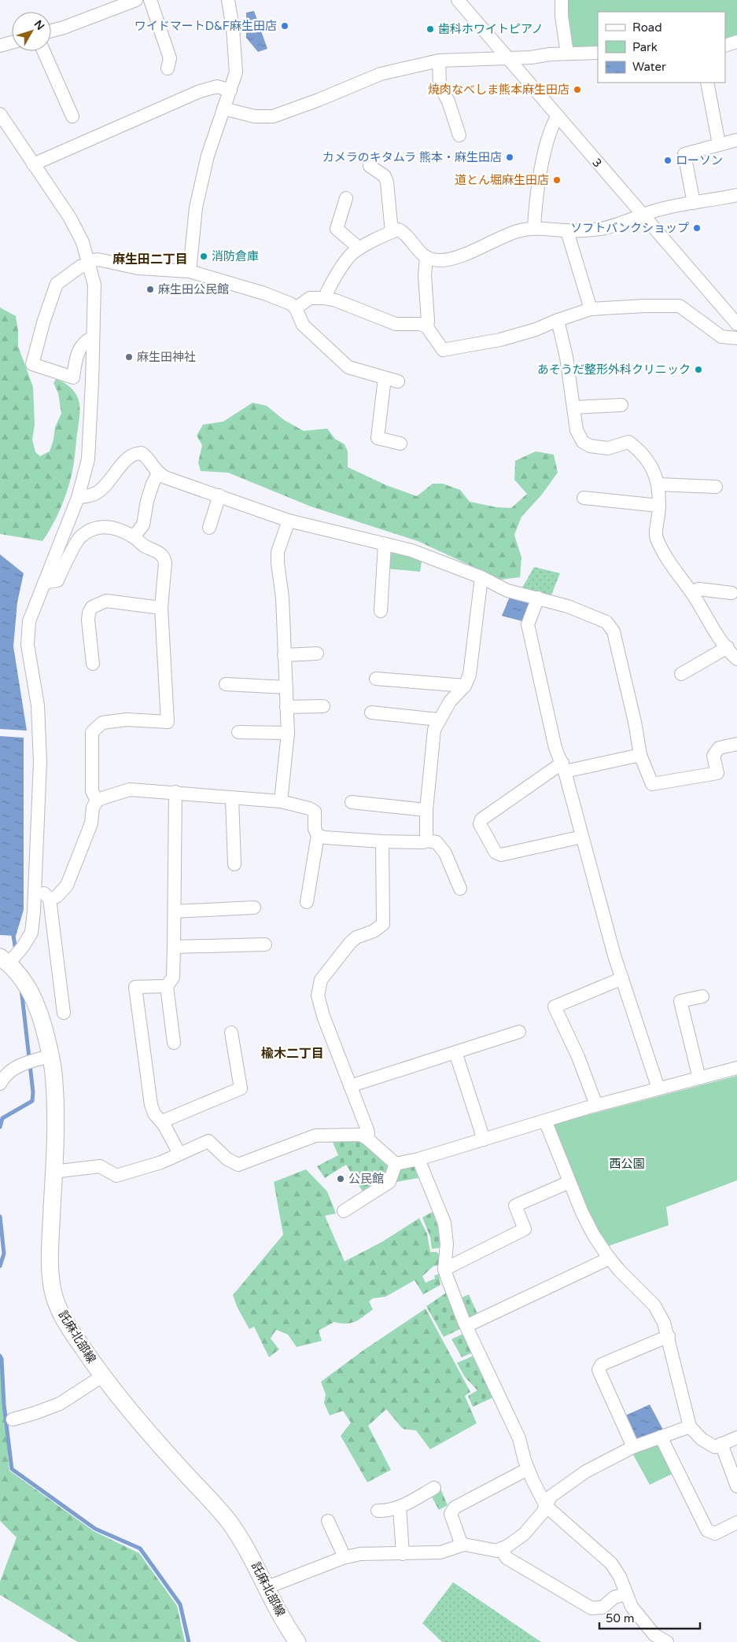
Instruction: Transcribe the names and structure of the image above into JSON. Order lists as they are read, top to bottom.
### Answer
{
  "streets": {
    "main road": ["託麻北部線"],
    "street": ["3"]
  },
  "districts": ["麻生田二丁目", "楡木二丁目"],
  "parks": ["西公園"],
  "places": [
    "ワイドマートD&F麻生田店",
    "歯科ホワイトピアノ",
    "焼肉なべしま熊本麻生田店",
    "カメラのキタムラ 熊本・麻生田店",
    "ローソン",
    "道とん堀麻生田店",
    "ソフトバンクショップ",
    "消防倉庫",
    "麻生田公民館",
    "麻生田神社",
    "あそうだ整形外科クリニック",
    "公民館"
  ],
  "legend": ["Road", "Park", "Water"],
  "scale_bar": "50 m",
  "north": "top right"
}
